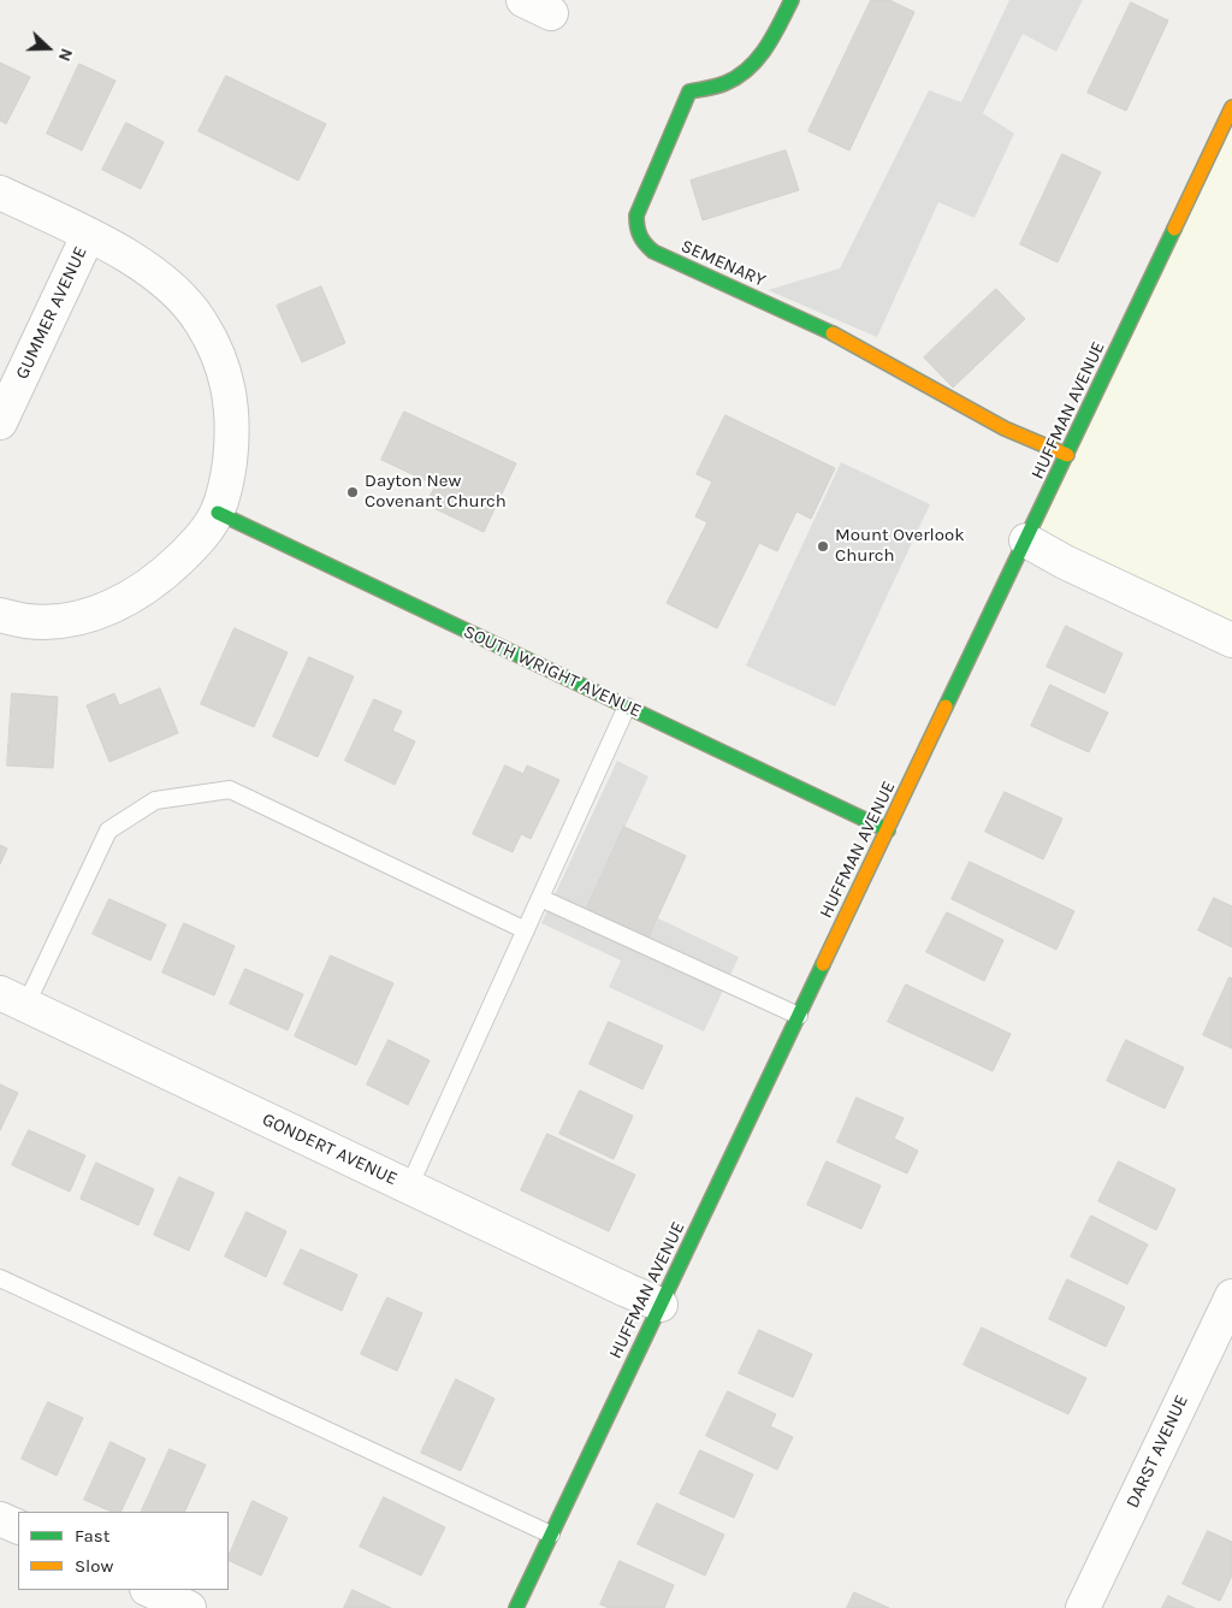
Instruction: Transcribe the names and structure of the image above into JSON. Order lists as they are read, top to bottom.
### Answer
{
  "streets": {
    "street": [
      "SEMENARY",
      "GUMMER AVENUE",
      "HUFFMAN AVENUE",
      "SOUTH WRIGHT AVENUE",
      "GONDERT AVENUE",
      "DARST AVENUE"
    ]
  },
  "crossings": [
    ["SEMENARY", "HUFFMAN AVENUE"],
    ["HUFFMAN AVENUE", "SOUTH WRIGHT AVENUE"],
    ["HUFFMAN AVENUE", "GONDERT AVENUE"]
  ],
  "places": ["Dayton New Covenant Church", "Mount Overlook Church"],
  "legend": ["Fast", "Slow"],
  "north": "right"
}
